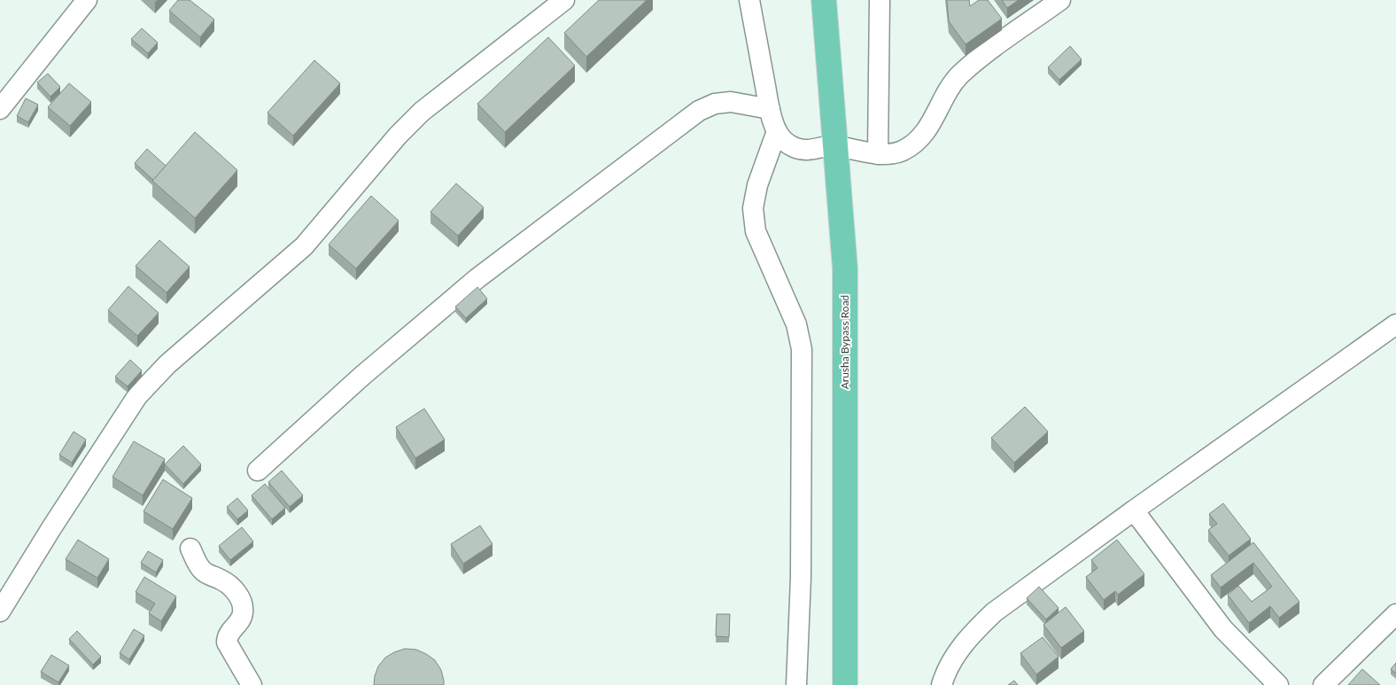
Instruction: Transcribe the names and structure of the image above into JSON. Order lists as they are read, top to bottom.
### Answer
{
  "streets": {
    "main road": ["Arusha Bypass Road"]
  }
}
